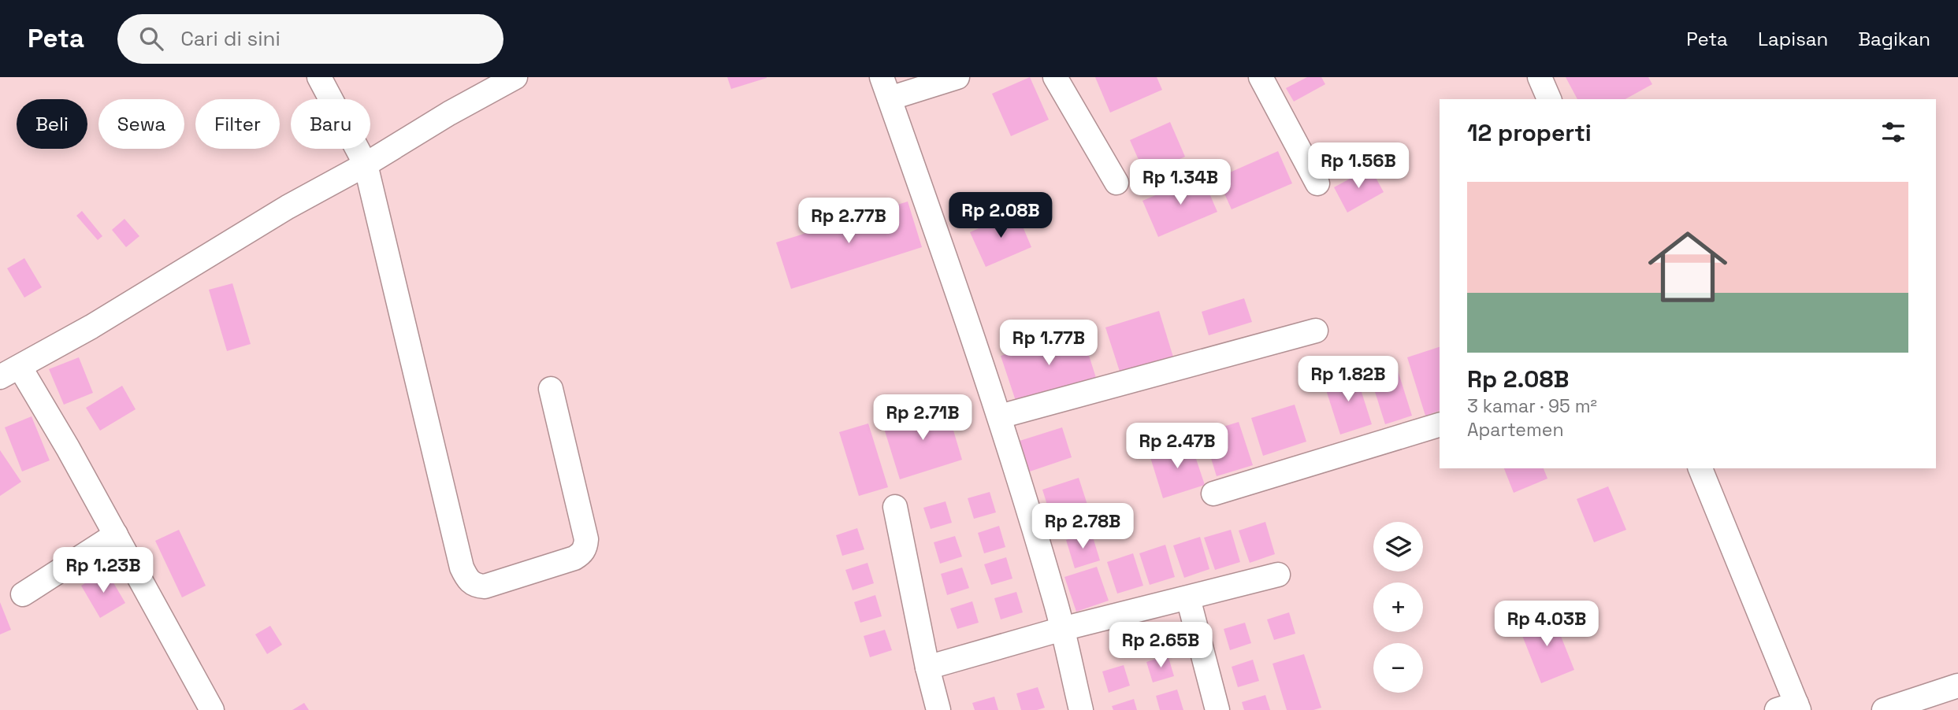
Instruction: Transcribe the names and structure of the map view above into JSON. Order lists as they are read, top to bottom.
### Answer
{
  "page": {
    "header": "Peta",
    "search": "Cari di sini",
    "nav": ["Peta", "Lapisan", "Bagikan"],
    "chip": [
      "Beli",
      "Sewa",
      "Filter",
      "Baru"
    ],
    "heading": "12 properti",
    "price": [
      "Rp 1.56B",
      "Rp 1.34B",
      "Rp 2.08B",
      "Rp 2.77B",
      "Rp 1.77B",
      "Rp 1.82B",
      "Rp 2.71B",
      "Rp 2.47B",
      "Rp 2.78B",
      "Rp 1.23B",
      "Rp 4.03B",
      "Rp 2.65B"
    ],
    "list": [
      {
        "name": "Rp 2.08B",
        "note": "3 kamar · 95 m² · Apartemen"
      }
    ],
    "map_buttons": ["+", "−"]
  }
}
